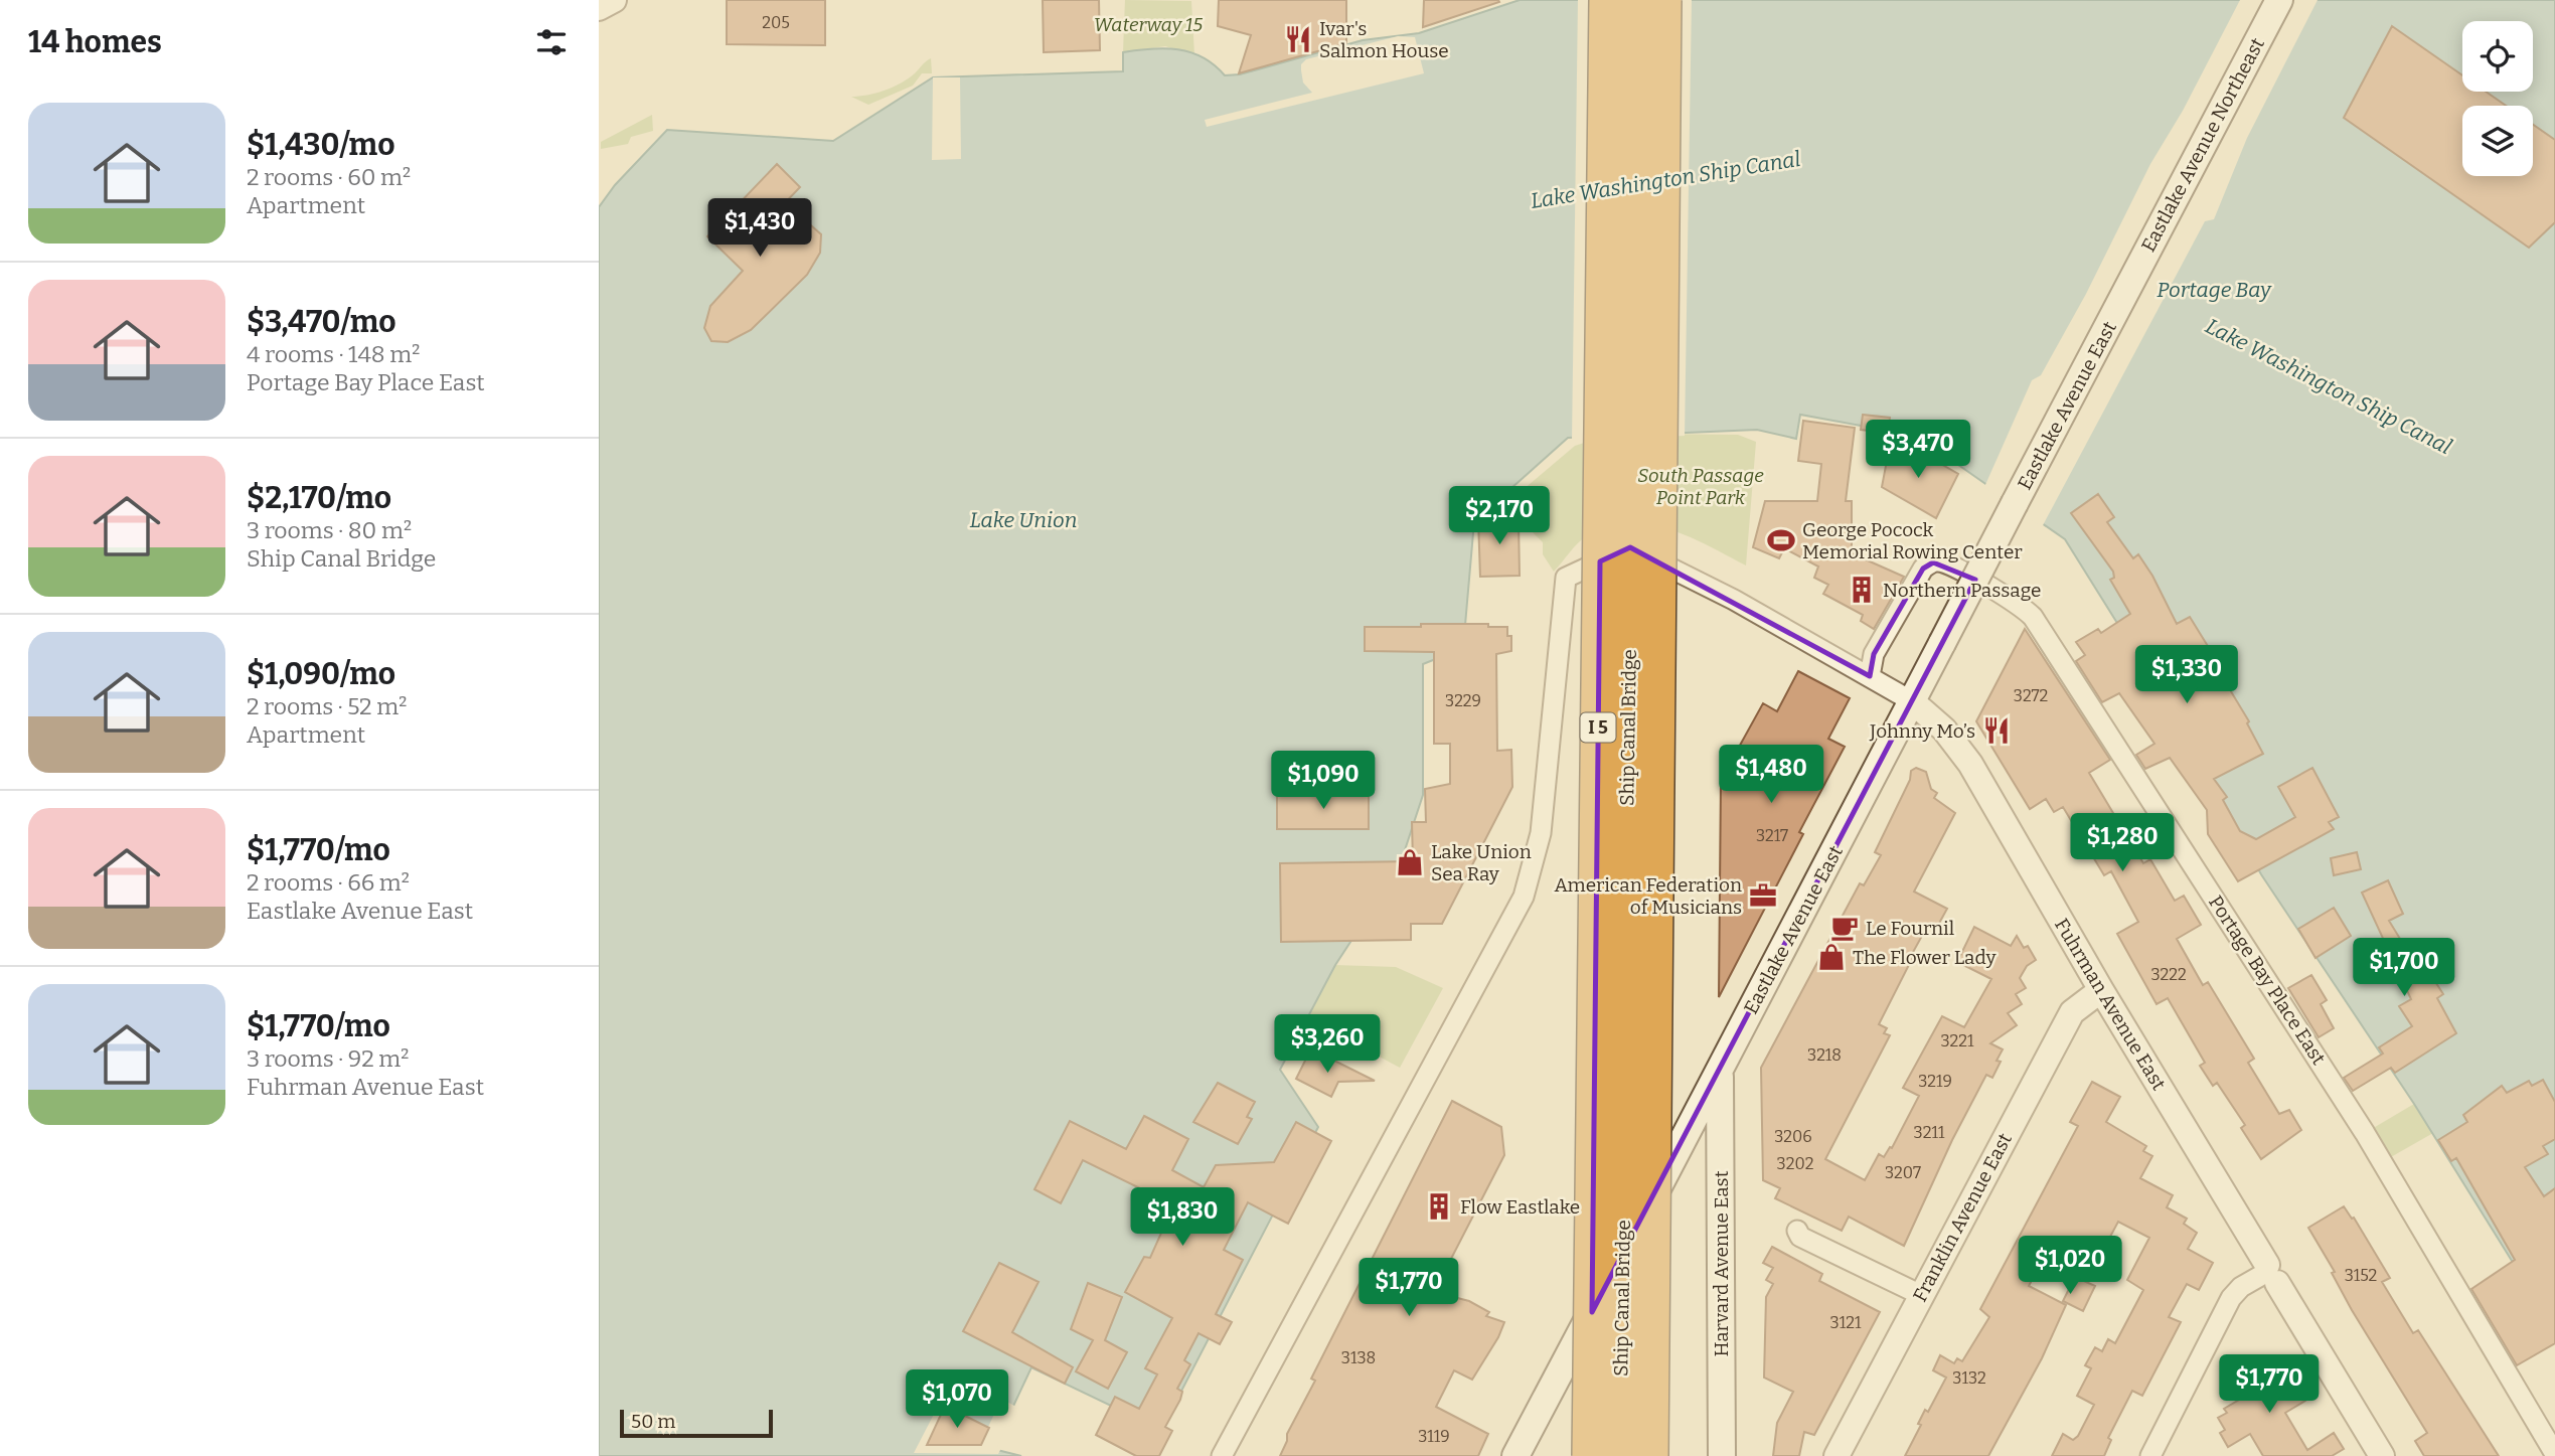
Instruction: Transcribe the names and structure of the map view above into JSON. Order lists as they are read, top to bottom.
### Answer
{
  "streets": {
    "highway": ["I 5", "Ship Canal Bridge"],
    "main road": ["Eastlake Avenue Northeast", "Eastlake Avenue East", "Harvard Avenue East"],
    "street": ["Portage Bay Place East", "Fuhrman Avenue East", "Franklin Avenue East"]
  },
  "crossings": [
    ["Eastlake Avenue Northeast", "Eastlake Avenue East"],
    ["Eastlake Avenue East", "Fuhrman Avenue East"],
    ["Eastlake Avenue East", "Harvard Avenue East"],
    ["Portage Bay Place East", "Fuhrman Avenue East"],
    ["Fuhrman Avenue East", "Franklin Avenue East"]
  ],
  "water": ["Lake Washington Ship Canal", "Portage Bay", "Lake Union"],
  "parks": ["Waterway 15", "South Passage Point Park"],
  "places": {
    "restaurant": ["Ivar's Salmon House", "Johnny Mo’s"],
    "sports": ["George Pocock Memorial Rowing Center"],
    "building": ["Northern Passage", "Flow Eastlake"],
    "shop": ["Lake Union Sea Ray", "The Flower Lady"],
    "office": ["American Federation of Musicians"],
    "cafe": ["Le Fournil"]
  },
  "house_numbers": [
    "205",
    "3272",
    "3229",
    "3217",
    "3222",
    "3221",
    "3218",
    "3219",
    "3211",
    "3206",
    "3202",
    "3207",
    "3152",
    "3121",
    "3138",
    "3132",
    "3119"
  ],
  "scale_bar": "50 m",
  "page": {
    "heading": "14 homes",
    "list": [
      {
        "name": "$1,430/mo",
        "note": "2 rooms · 60 m² · Apartment"
      },
      {
        "name": "$3,470/mo",
        "note": "4 rooms · 148 m² · Portage Bay Place East"
      },
      {
        "name": "$2,170/mo",
        "note": "3 rooms · 80 m² · Ship Canal Bridge"
      },
      {
        "name": "$1,090/mo",
        "note": "2 rooms · 52 m² · Apartment"
      },
      {
        "name": "$1,770/mo",
        "note": "2 rooms · 66 m² · Eastlake Avenue East"
      },
      {
        "name": "$1,770/mo",
        "note": "3 rooms · 92 m² · Fuhrman Avenue East"
      }
    ],
    "price": [
      "$1,430",
      "$3,470",
      "$2,170",
      "$1,330",
      "$1,480",
      "$1,090",
      "$1,280",
      "$1,700",
      "$3,260",
      "$1,830",
      "$1,020",
      "$1,770",
      "$1,770",
      "$1,070"
    ],
    "scale": "50 m"
  }
}
